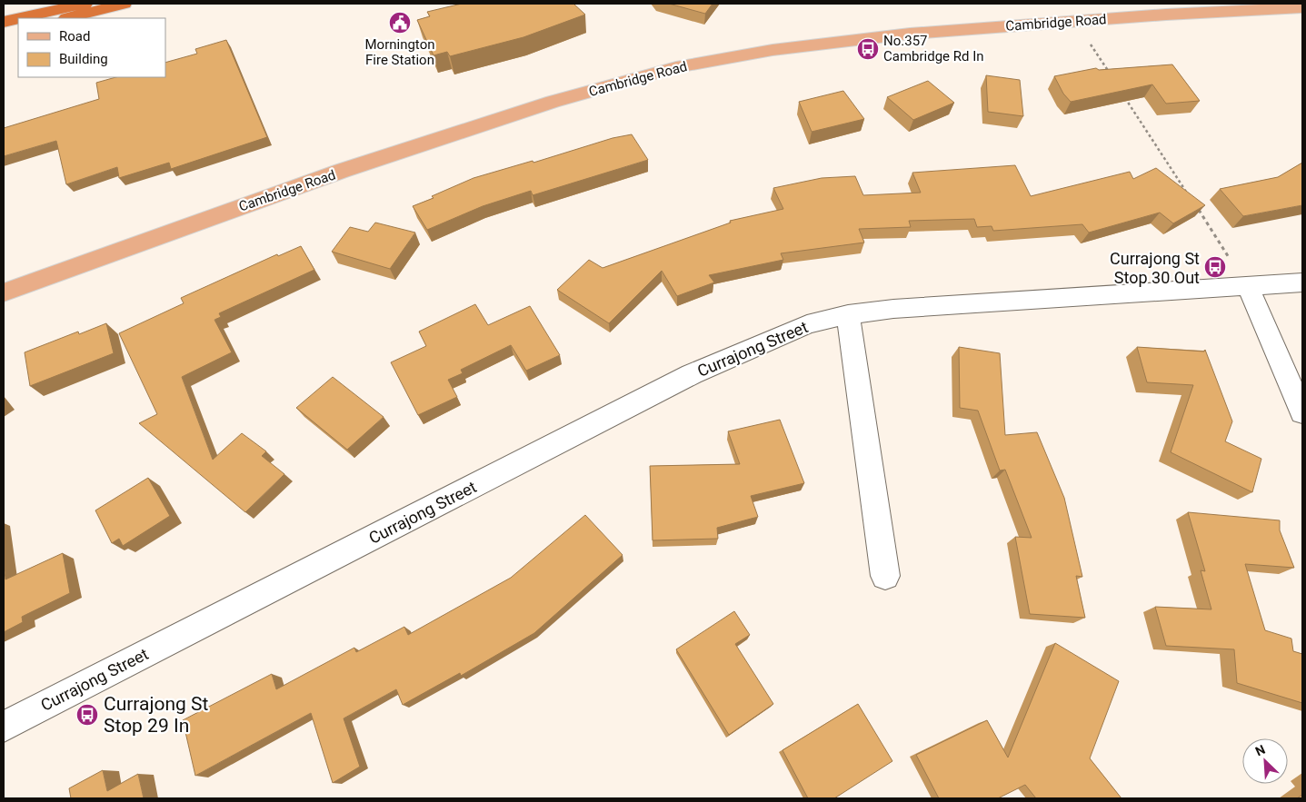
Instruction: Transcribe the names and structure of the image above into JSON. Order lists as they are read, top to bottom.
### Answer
{
  "streets": {
    "main road": ["Cambridge Road"],
    "street": ["Currajong Street"]
  },
  "places": {
    "public building": ["Mornington Fire Station"],
    "bus stop": ["No.357 Cambridge Rd In", "Currajong St Stop 30 Out", "Currajong St Stop 29 In"]
  },
  "legend": ["Road", "Building"],
  "north": "top left"
}
